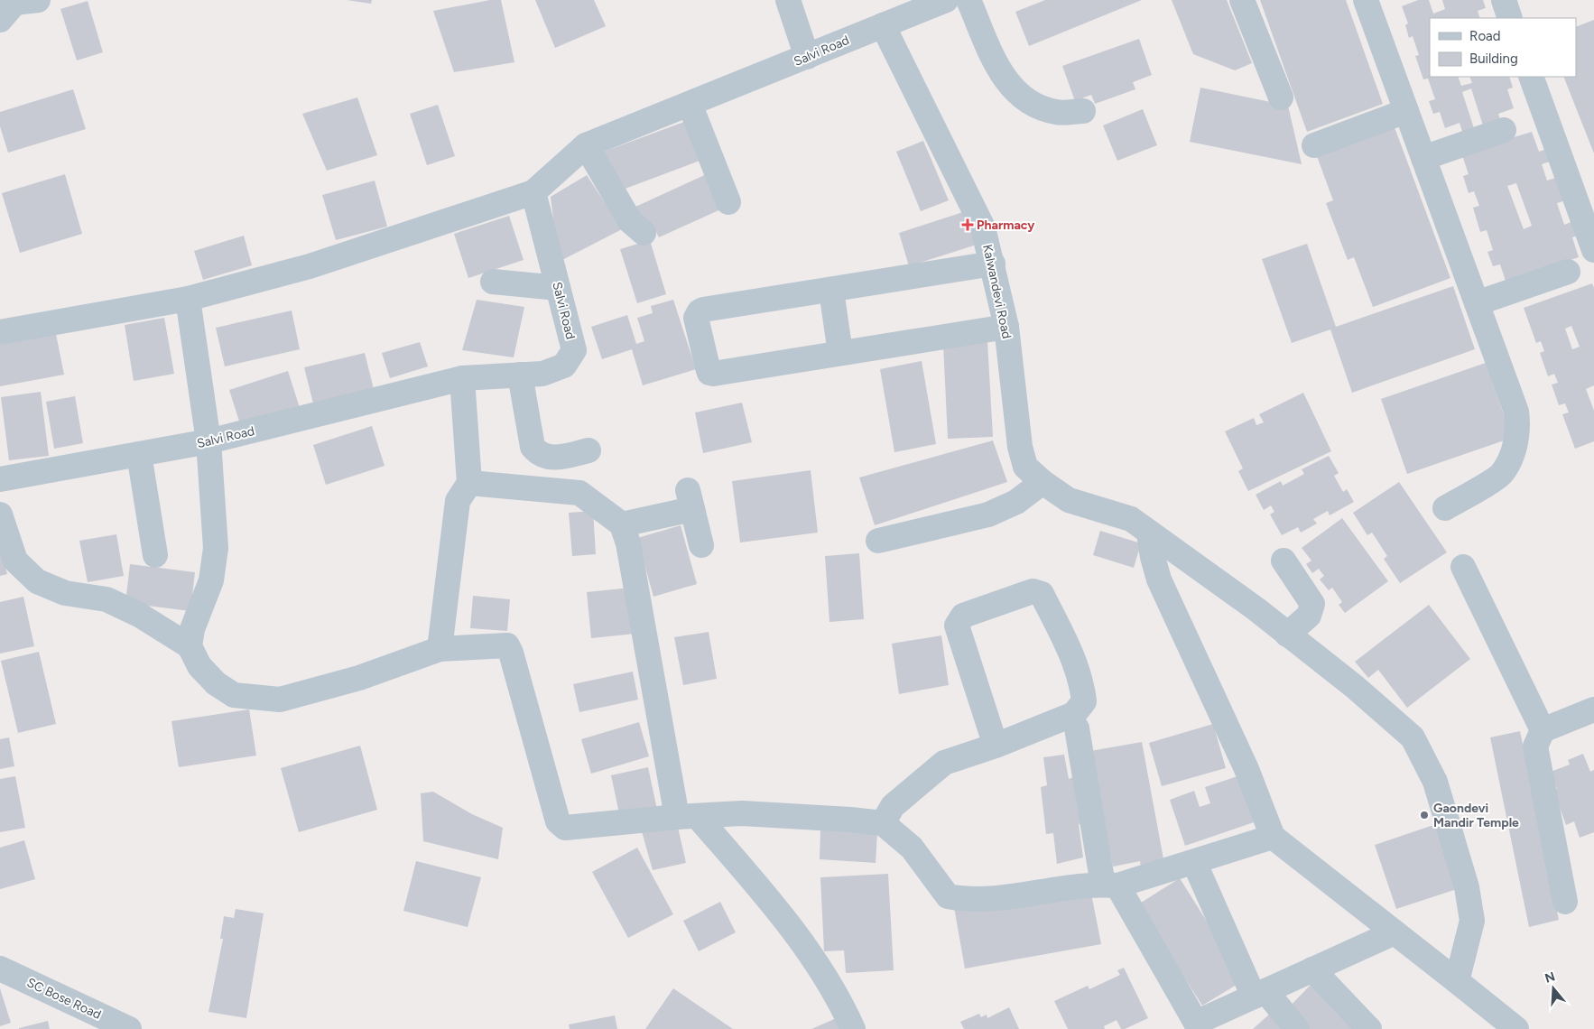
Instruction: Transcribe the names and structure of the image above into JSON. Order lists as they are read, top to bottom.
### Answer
{
  "streets": {
    "street": ["Salvi Road", "Kalwandevi Road", "SC Bose Road"]
  },
  "crossings": [
    ["Salvi Road", "Kalwandevi Road"]
  ],
  "places": {
    "health": ["Pharmacy"],
    "other": ["Gaondevi Mandir Temple"]
  },
  "legend": ["Road", "Building"],
  "north": "top"
}
